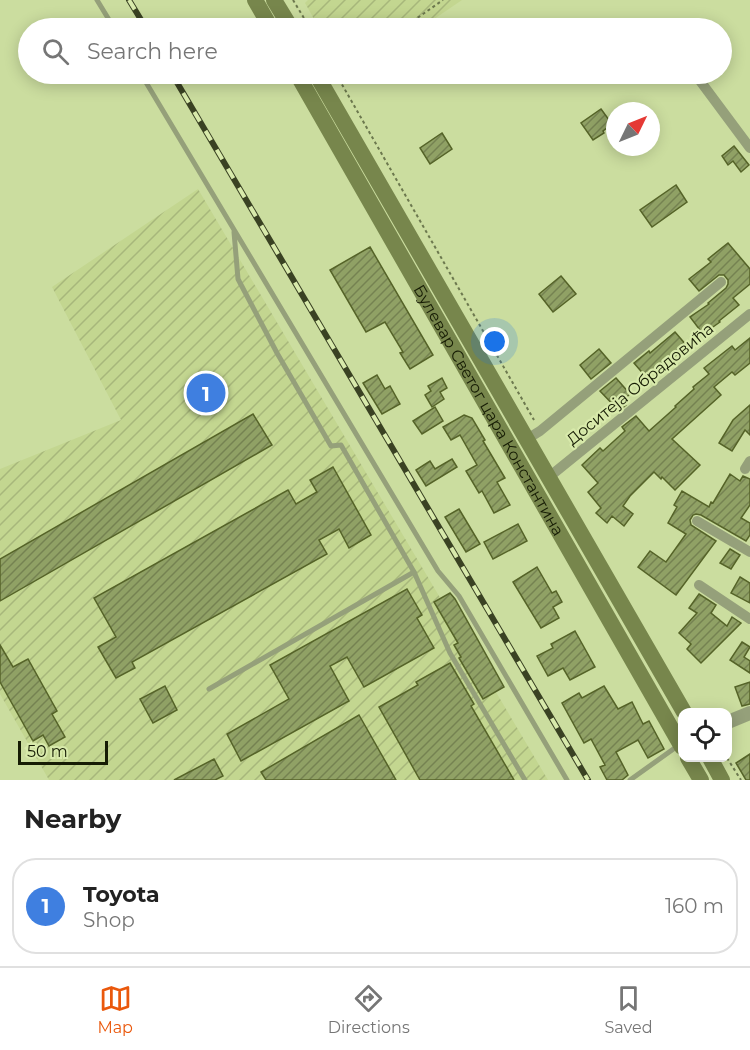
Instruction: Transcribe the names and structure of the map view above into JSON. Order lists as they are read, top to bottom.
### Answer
{
  "streets": {
    "main road": ["Булевар Светог цара Константина"],
    "street": ["Доситеја Обрадовића"]
  },
  "crossings": [
    ["Доситеја Обрадовића", "Булевар Светог цара Константина"]
  ],
  "scale_bar": "50 m",
  "north": "top right",
  "page": {
    "search": "Search here",
    "pins": "1",
    "scale": "50 m",
    "heading": "Nearby",
    "list": [
      {
        "mark": "1",
        "name": "Toyota",
        "note": "Shop",
        "value": "160 m"
      }
    ],
    "nav": ["Map", "Directions", "Saved"]
  }
}
